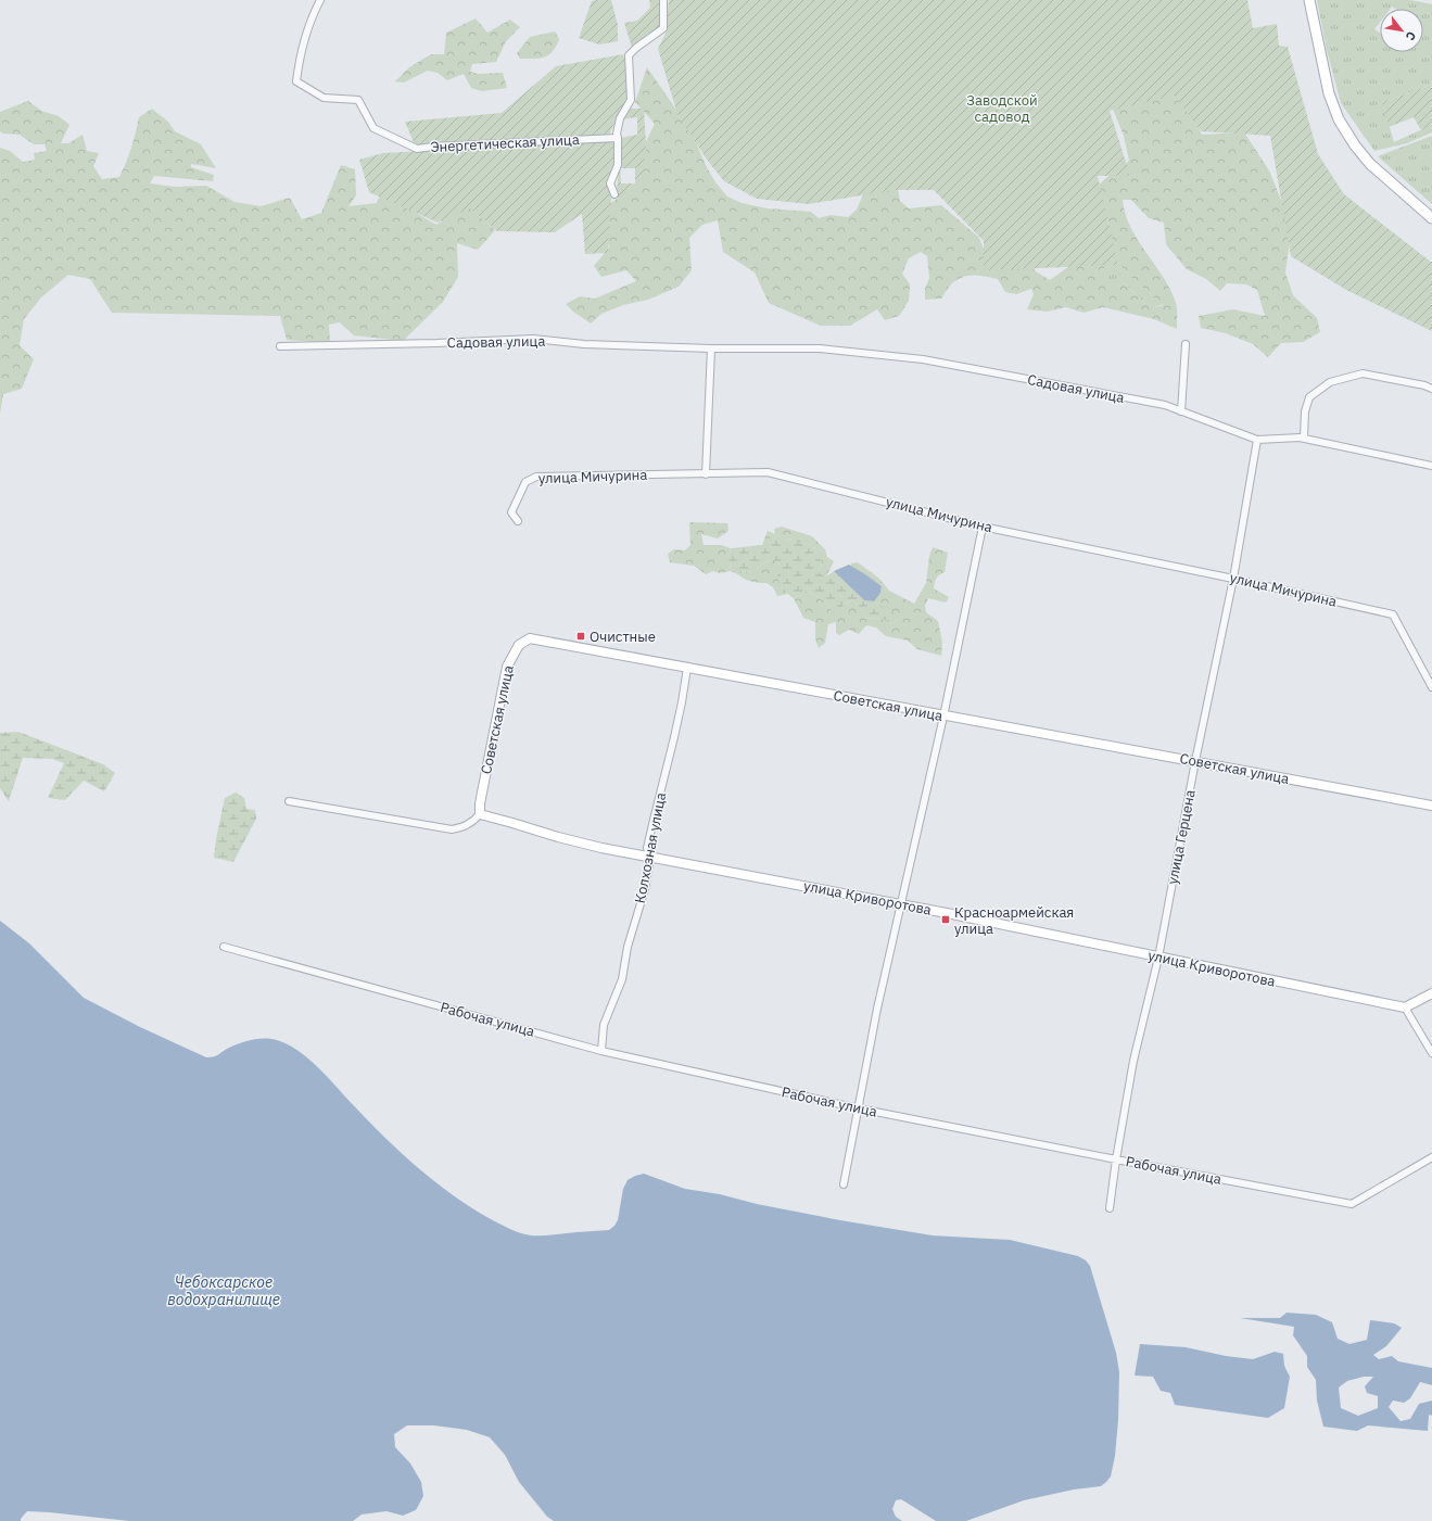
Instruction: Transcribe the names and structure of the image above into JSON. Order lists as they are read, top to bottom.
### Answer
{
  "streets": {
    "street": [
      "Энергетическая улица",
      "Садовая улица",
      "улица Мичурина",
      "Советская улица",
      "улица Герцена",
      "Колхозная улица",
      "улица Криворотова",
      "Рабочая улица"
    ]
  },
  "crossings": [
    ["Садовая улица", "улица Герцена"],
    ["улица Мичурина", "улица Герцена"],
    ["Советская улица", "улица Герцена"],
    ["Советская улица", "Колхозная улица"],
    ["Советская улица", "улица Криворотова"],
    ["улица Герцена", "улица Криворотова"],
    ["улица Герцена", "Рабочая улица"],
    ["Колхозная улица", "улица Криворотова"],
    ["Колхозная улица", "Рабочая улица"]
  ],
  "water": ["Чебоксарское водохранилище"],
  "parks": ["Заводской садовод"],
  "places": {
    "transit": ["Очистные", "Красноармейская улица"]
  },
  "north": "bottom right"
}
